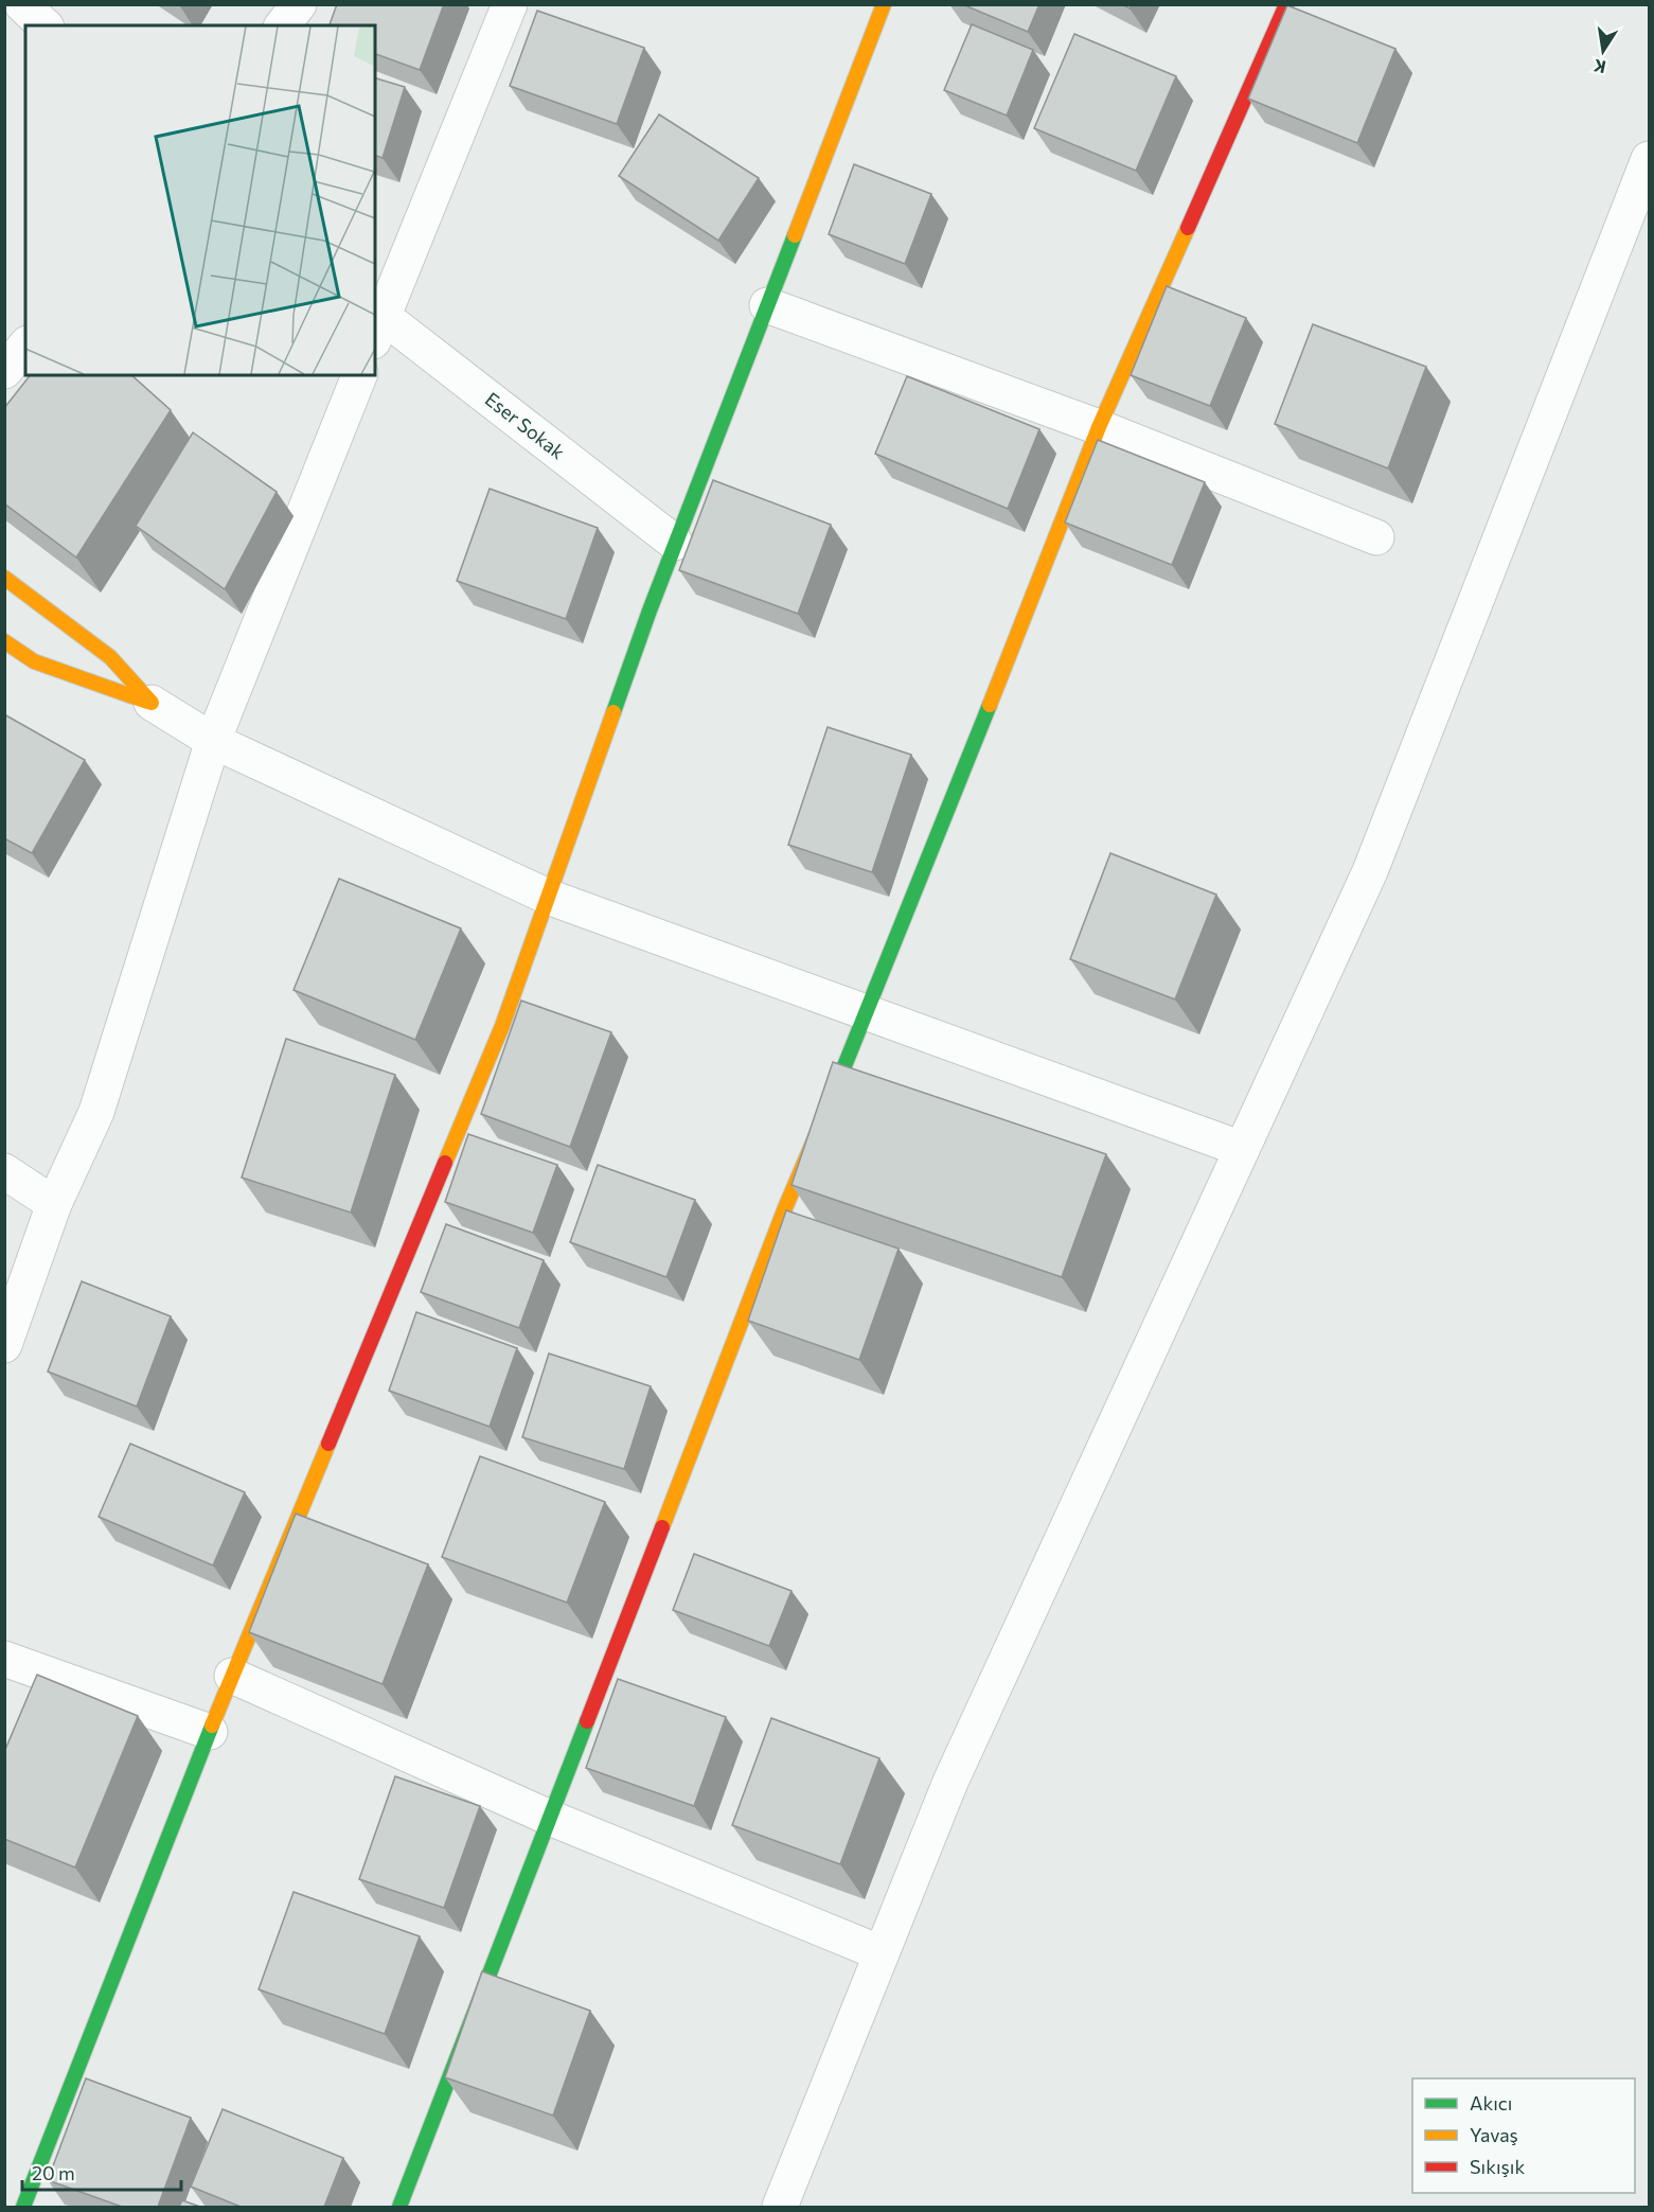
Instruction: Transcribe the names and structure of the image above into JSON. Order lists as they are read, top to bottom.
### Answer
{
  "streets": {
    "street": ["Eser Sokak"]
  },
  "legend": ["Akıcı", "Yavaş", "Sıkışık"],
  "scale_bar": "20 m",
  "north": "bottom"
}
